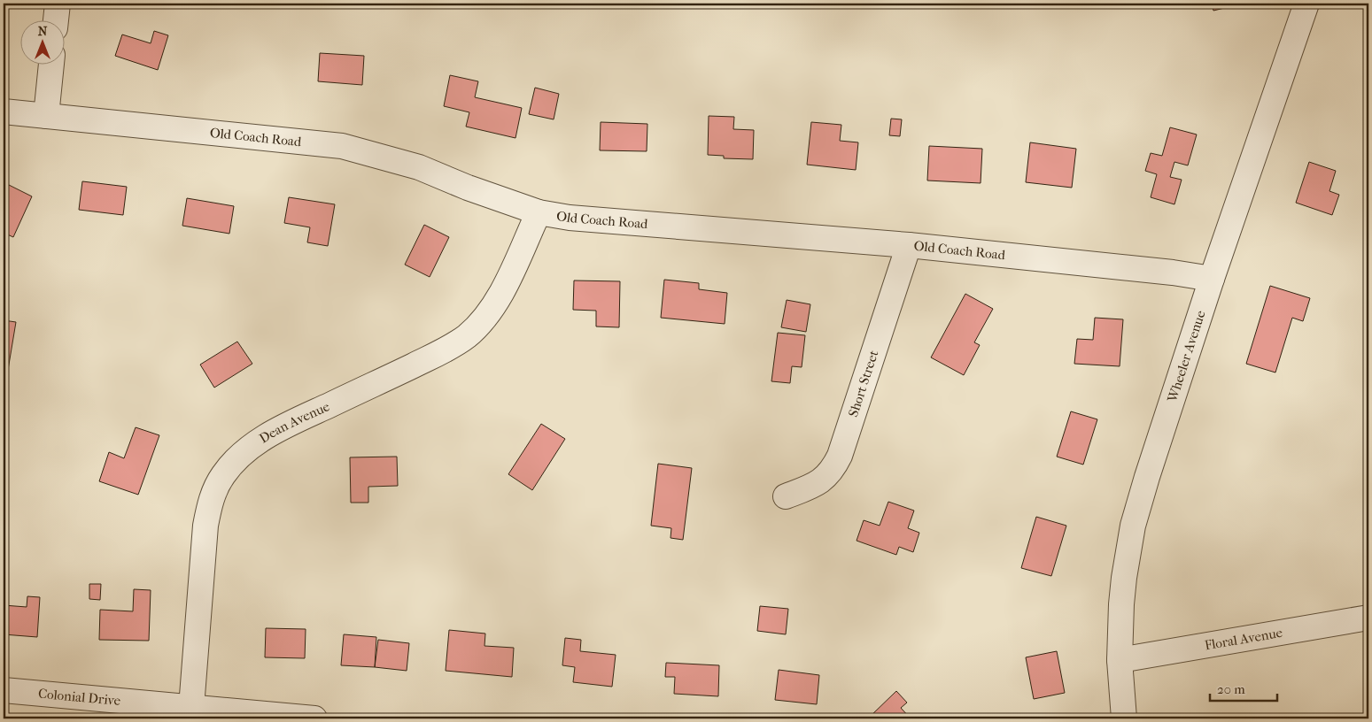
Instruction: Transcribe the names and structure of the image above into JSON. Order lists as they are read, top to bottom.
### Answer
{
  "streets": {
    "street": [
      "Old Coach Road",
      "Wheeler Avenue",
      "Short Street",
      "Dean Avenue",
      "Floral Avenue",
      "Colonial Drive"
    ]
  },
  "crossings": [
    ["Old Coach Road", "Wheeler Avenue"],
    ["Old Coach Road", "Short Street"],
    ["Old Coach Road", "Dean Avenue"],
    ["Wheeler Avenue", "Floral Avenue"],
    ["Dean Avenue", "Colonial Drive"]
  ],
  "scale_bar": "20 m",
  "north": "top"
}
